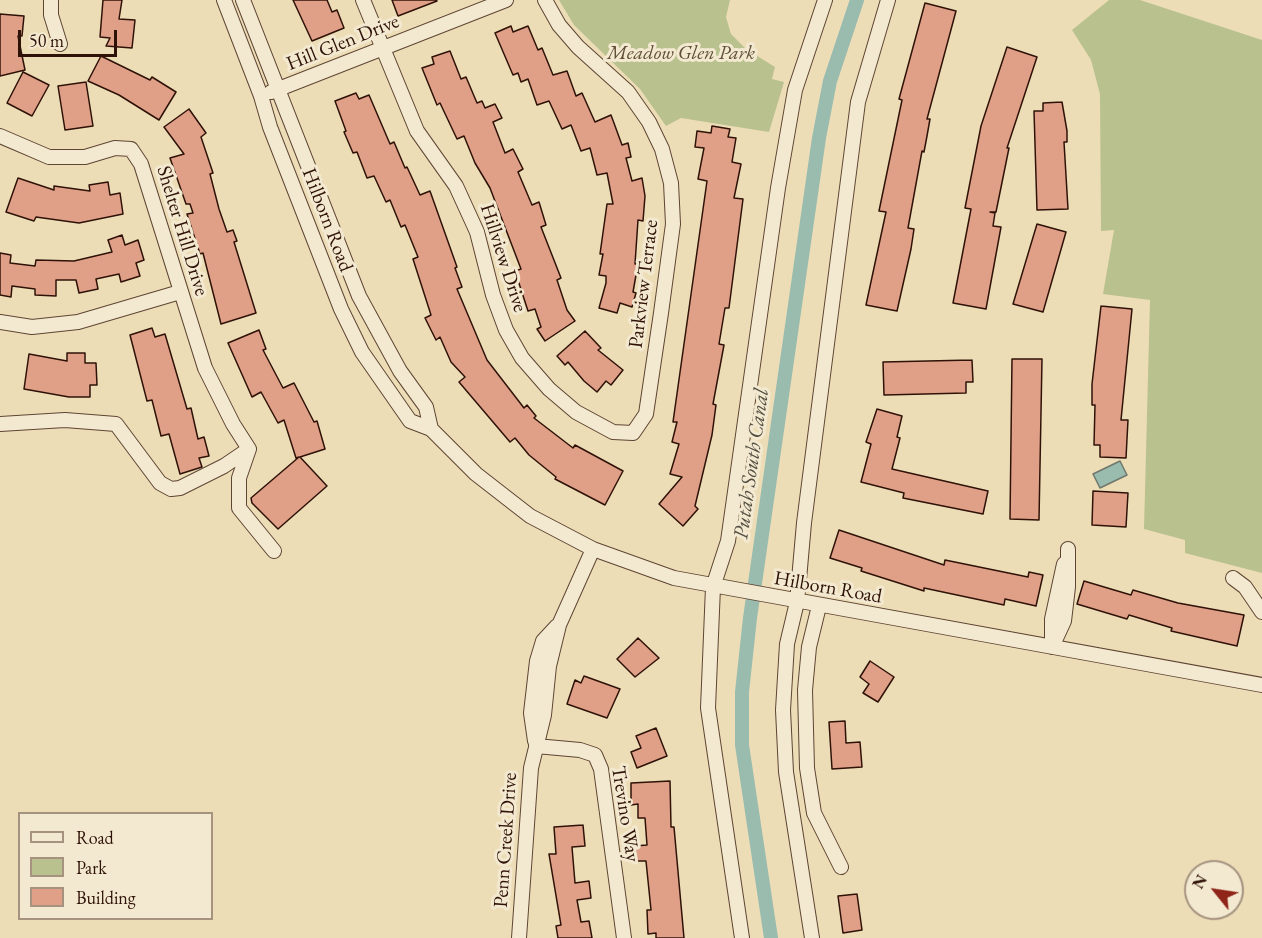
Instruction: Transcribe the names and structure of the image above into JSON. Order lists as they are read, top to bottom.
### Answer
{
  "streets": {
    "street": [
      "Hill Glen Drive",
      "Hilborn Road",
      "Shelter Hill Drive",
      "Hillview Drive",
      "Parkview Terrace",
      "Trevino Way",
      "Penn Creek Drive"
    ]
  },
  "crossings": [
    ["Hill Glen Drive", "Hilborn Road"],
    ["Hill Glen Drive", "Hillview Drive"],
    ["Hilborn Road", "Penn Creek Drive"],
    ["Hillview Drive", "Parkview Terrace"],
    ["Trevino Way", "Penn Creek Drive"]
  ],
  "water": ["Putah South Canal"],
  "parks": ["Meadow Glen Park"],
  "legend": ["Road", "Park", "Building"],
  "scale_bar": "50 m",
  "north": "top left"
}
